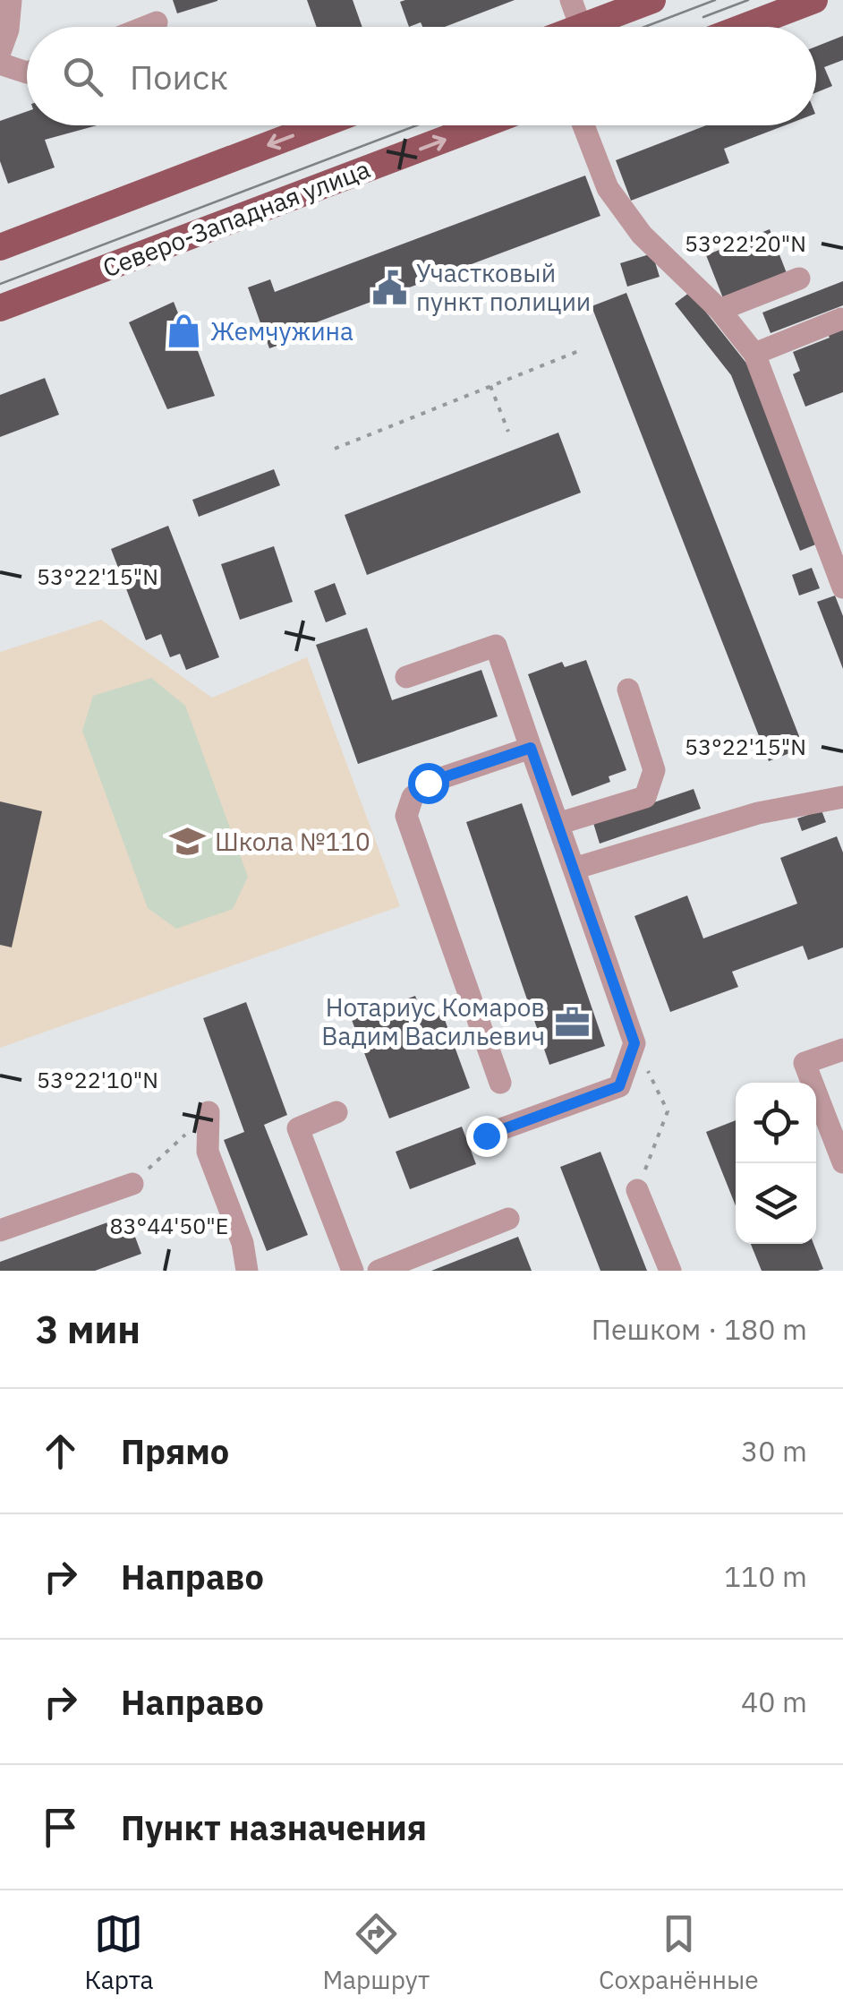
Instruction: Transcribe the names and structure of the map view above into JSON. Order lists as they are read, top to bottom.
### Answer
{
  "streets": {
    "main road": ["Северо-Западная улица"]
  },
  "places": {
    "public building": ["Участковый пункт полиции"],
    "shop": ["Жемчужина"],
    "school or university": ["Школа №110"],
    "office": ["Нотариус Комаров Вадим Васильевич"]
  },
  "page": {
    "search": "Поиск",
    "heading": ["3 мин", "Пешком · 180 m"],
    "list": [
      ["Прямо", "30 m"],
      ["Направо", "110 m"],
      ["Направо", "40 m"],
      "Пункт назначения"
    ],
    "nav": ["Карта", "Маршрут", "Сохранённые"]
  },
  "coordinates": [
    "53°22'20\"N",
    "53°22'15\"N",
    "53°22'10\"N",
    "83°44'50\"E"
  ]
}
